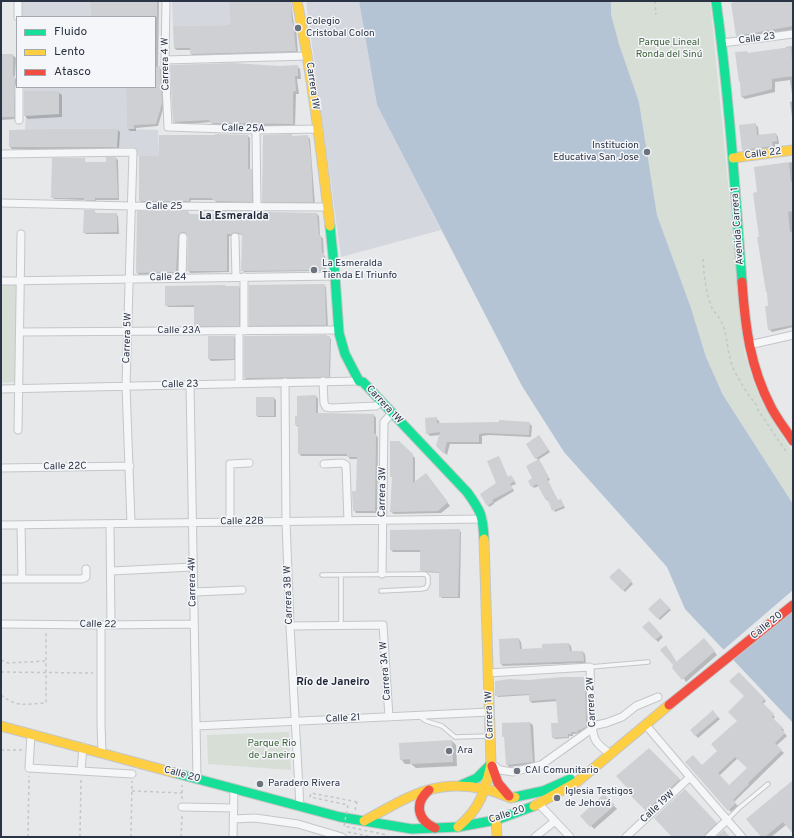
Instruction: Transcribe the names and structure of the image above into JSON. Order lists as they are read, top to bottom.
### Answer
{
  "streets": {
    "street": [
      "Calle 23",
      "Carrera 4 W",
      "Carrera 1W",
      "Calle 25A",
      "Calle 22",
      "Calle 25",
      "Avenida Carrera 1",
      "Calle 24",
      "Calle 23A",
      "Carrera 5W",
      "Calle 22C",
      "Carrera 3W",
      "Calle 22B",
      "Carrera 4W",
      "Carrera 3B W",
      "Calle 20",
      "Carrera 3A W",
      "Carrera 2W",
      "Calle 21",
      "Calle 19W"
    ]
  },
  "crossings": [
    ["Calle 23", "Carrera 1W"],
    ["Calle 23", "Avenida Carrera 1"],
    ["Calle 23", "Carrera 5W"],
    ["Calle 23", "Carrera 4W"],
    ["Calle 23", "Carrera 3B W"],
    ["Carrera 4 W", "Calle 25A"],
    ["Carrera 1W", "Calle 25A"],
    ["Carrera 1W", "Calle 25"],
    ["Carrera 1W", "Calle 24"],
    ["Carrera 1W", "Calle 23A"],
    ["Carrera 1W", "Carrera 3W"],
    ["Carrera 1W", "Calle 22B"],
    ["Carrera 1W", "Calle 20"],
    ["Carrera 1W", "Calle 21"],
    ["Calle 22", "Avenida Carrera 1"],
    ["Calle 22", "Carrera 4W"],
    ["Calle 25", "Carrera 5W"],
    ["Calle 24", "Carrera 5W"],
    ["Calle 23A", "Carrera 5W"],
    ["Carrera 5W", "Calle 22C"],
    ["Carrera 5W", "Calle 22B"],
    ["Carrera 3W", "Calle 22B"],
    ["Calle 22B", "Carrera 4W"],
    ["Calle 22B", "Carrera 3B W"],
    ["Carrera 4W", "Calle 20"],
    ["Carrera 4W", "Calle 21"],
    ["Carrera 3B W", "Calle 20"],
    ["Carrera 3B W", "Calle 21"],
    ["Calle 20", "Carrera 2W"],
    ["Carrera 3A W", "Calle 21"]
  ],
  "districts": ["La Esmeralda", "Río de Janeiro"],
  "parks": ["Parque Lineal Ronda del Sinú", "Parque Rio de Janeiro"],
  "places": [
    "Colegio Cristobal Colon",
    "Institucion Educativa San Jose",
    "La Esmeralda Tienda El Triunfo",
    "Ara",
    "CAI Comunitario",
    "Paradero Rivera",
    "Iglesia Testigos de Jehová"
  ],
  "legend": ["Fluido", "Lento", "Atasco"]
}
